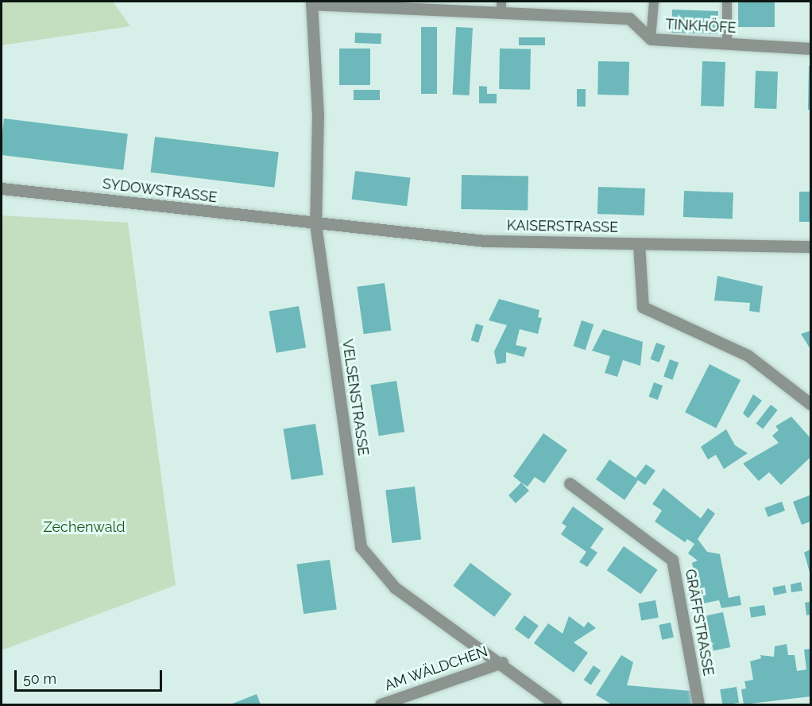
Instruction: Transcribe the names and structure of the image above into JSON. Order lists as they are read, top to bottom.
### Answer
{
  "streets": {
    "street": [
      "TINKHÖFE",
      "SYDOWSTRASSE",
      "KAISERSTRASSE",
      "VELSENSTRASSE",
      "GRÄFFSTRASSE",
      "AM WÄLDCHEN"
    ]
  },
  "crossings": [
    ["TINKHÖFE", "VELSENSTRASSE"],
    ["SYDOWSTRASSE", "KAISERSTRASSE"],
    ["SYDOWSTRASSE", "VELSENSTRASSE"],
    ["KAISERSTRASSE", "VELSENSTRASSE"],
    ["VELSENSTRASSE", "AM WÄLDCHEN"]
  ],
  "parks": ["Zechenwald"],
  "scale_bar": "50 m"
}
